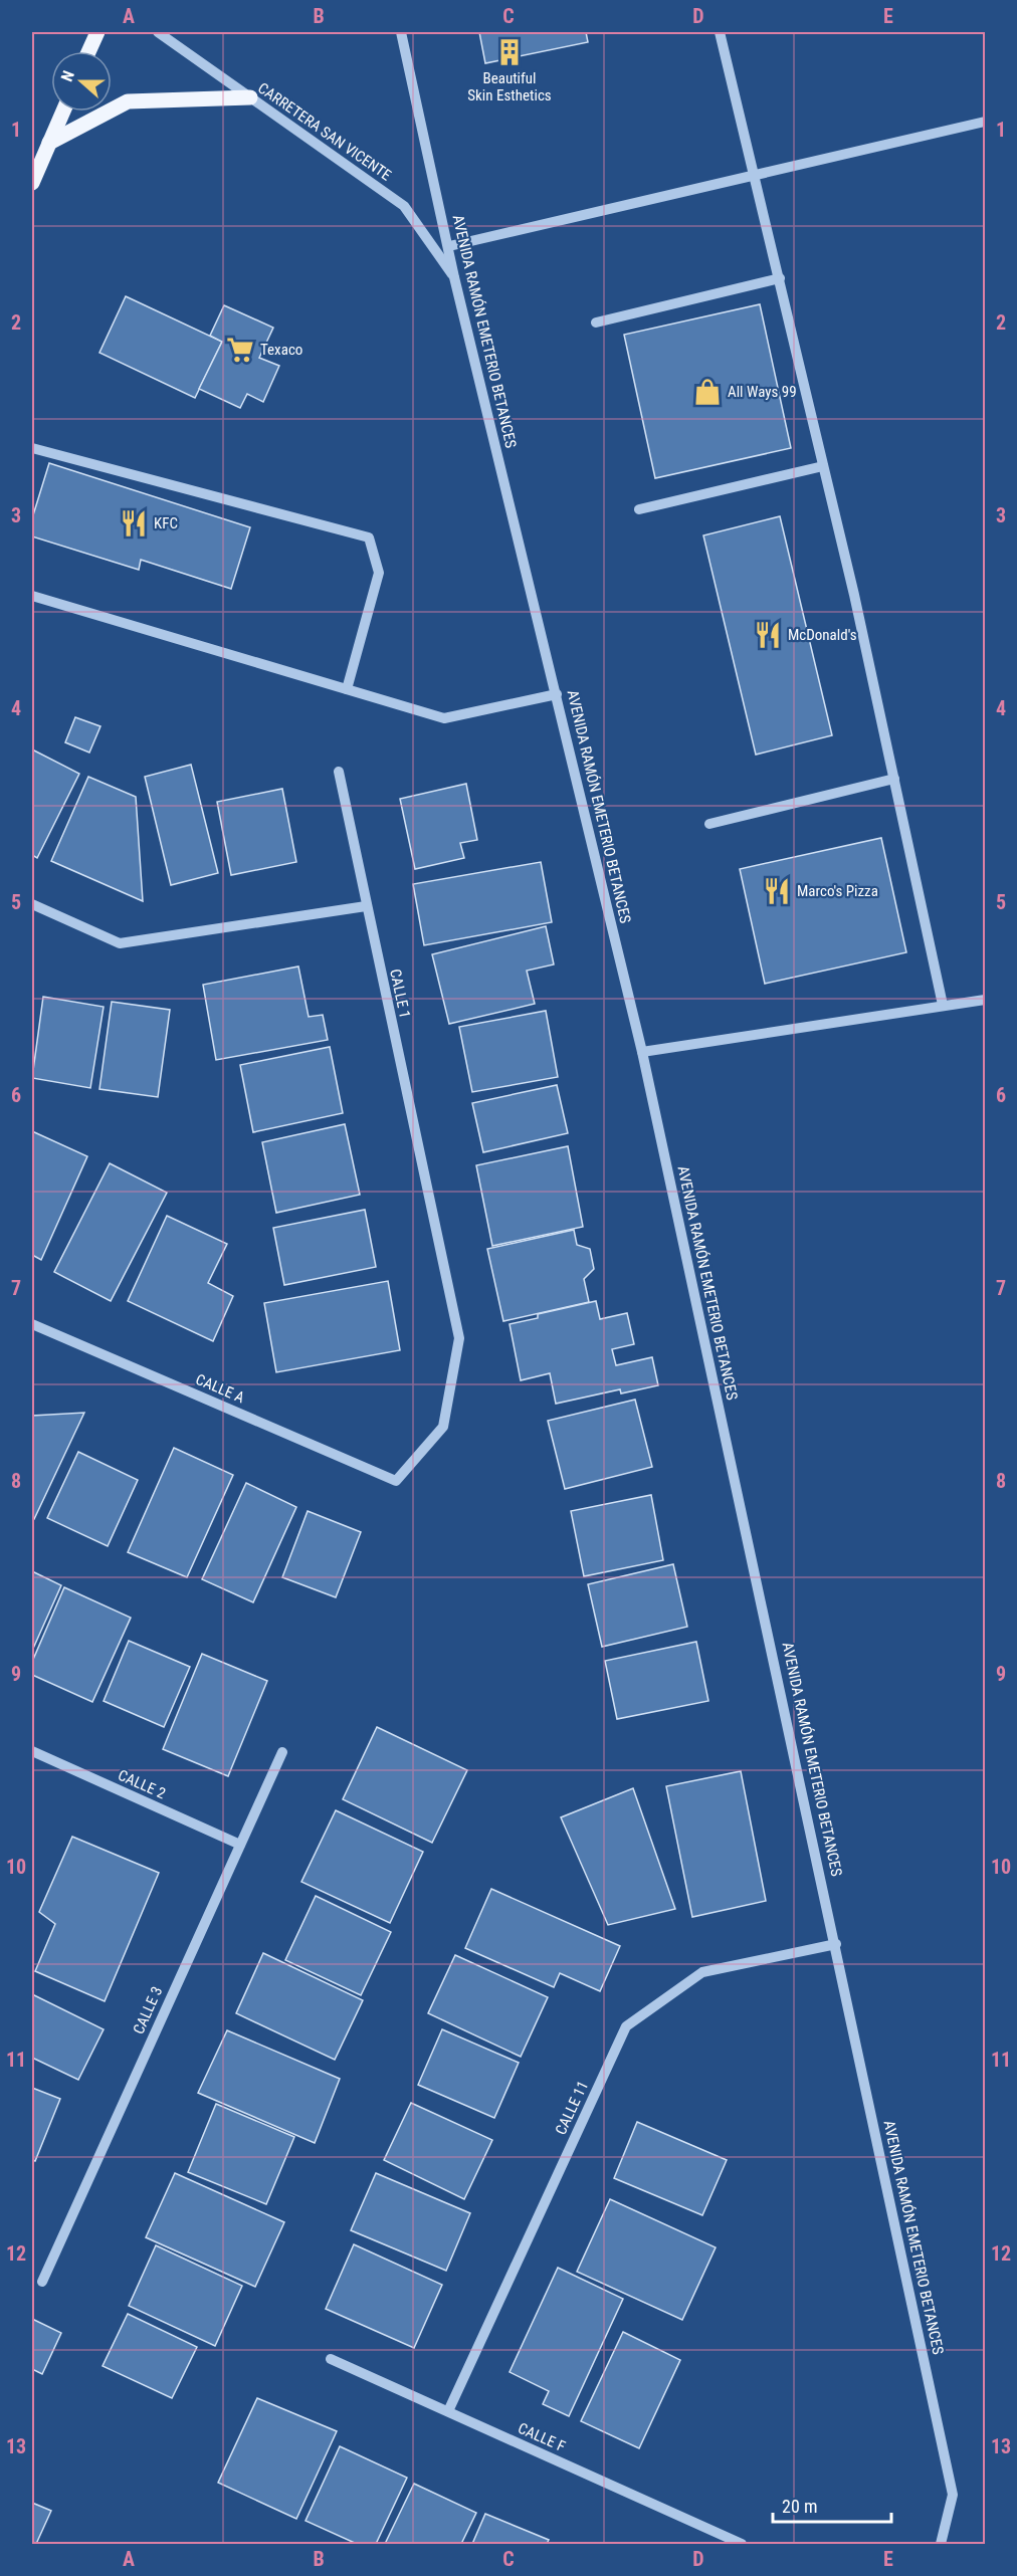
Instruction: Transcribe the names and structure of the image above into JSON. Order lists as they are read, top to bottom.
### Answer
{
  "streets": {
    "street": [
      "CARRETERA SAN VICENTE",
      "AVENIDA RAMÓN EMETERIO BETANCES",
      "CALLE 1",
      "CALLE A",
      "CALLE 2",
      "CALLE 3",
      "CALLE 11",
      "CALLE F"
    ]
  },
  "crossings": [
    ["CARRETERA SAN VICENTE", "AVENIDA RAMÓN EMETERIO BETANCES"],
    ["AVENIDA RAMÓN EMETERIO BETANCES", "CALLE 11"],
    ["CALLE 1", "CALLE A"],
    ["CALLE 2", "CALLE 3"],
    ["CALLE 11", "CALLE F"]
  ],
  "places": {
    "building": ["Beautiful Skin Esthetics"],
    "supermarket": ["Texaco"],
    "shop": ["All Ways 99"],
    "restaurant": ["KFC", "McDonald's", "Marco's Pizza"]
  },
  "scale_bar": "20 m",
  "north": "left",
  "grid": {
    "columns": [
      "A",
      "B",
      "C",
      "D",
      "E"
    ],
    "rows": [
      "1",
      "2",
      "3",
      "4",
      "5",
      "6",
      "7",
      "8",
      "9",
      "10",
      "11",
      "12",
      "13"
    ]
  }
}
